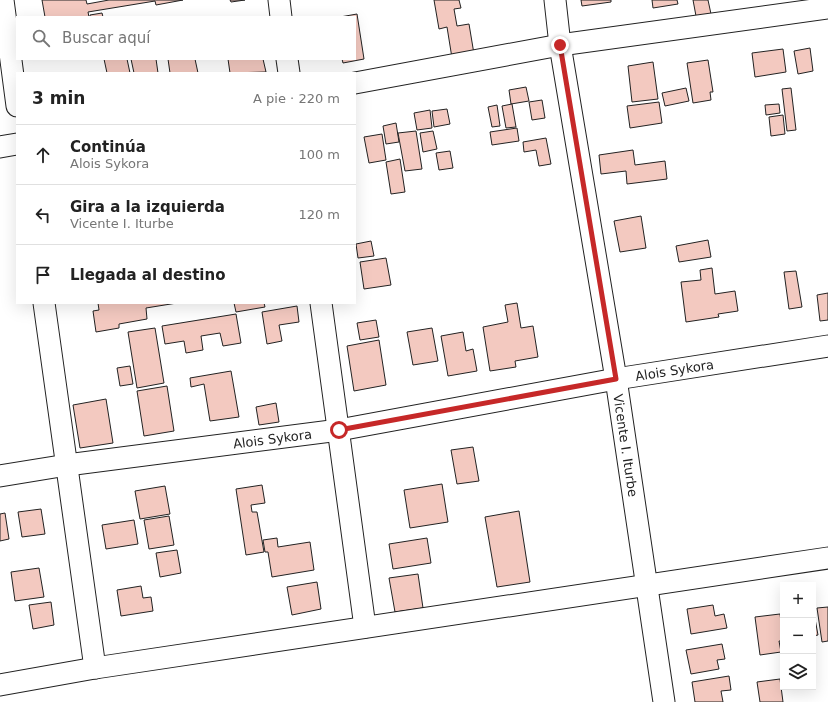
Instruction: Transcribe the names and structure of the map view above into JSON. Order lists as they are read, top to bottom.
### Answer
{
  "streets": {
    "street": ["Alois Sykora", "Vicente I. Iturbe"]
  },
  "crossings": [
    ["Alois Sykora", "Vicente I. Iturbe"]
  ],
  "page": {
    "search": "Buscar aquí",
    "heading": ["3 min", "A pie · 220 m"],
    "list": [
      ["Continúa", "Alois Sykora", "100 m"],
      ["Gira a la izquierda", "Vicente I. Iturbe", "120 m"],
      "Llegada al destino"
    ],
    "map_buttons": ["+", "−"]
  }
}
